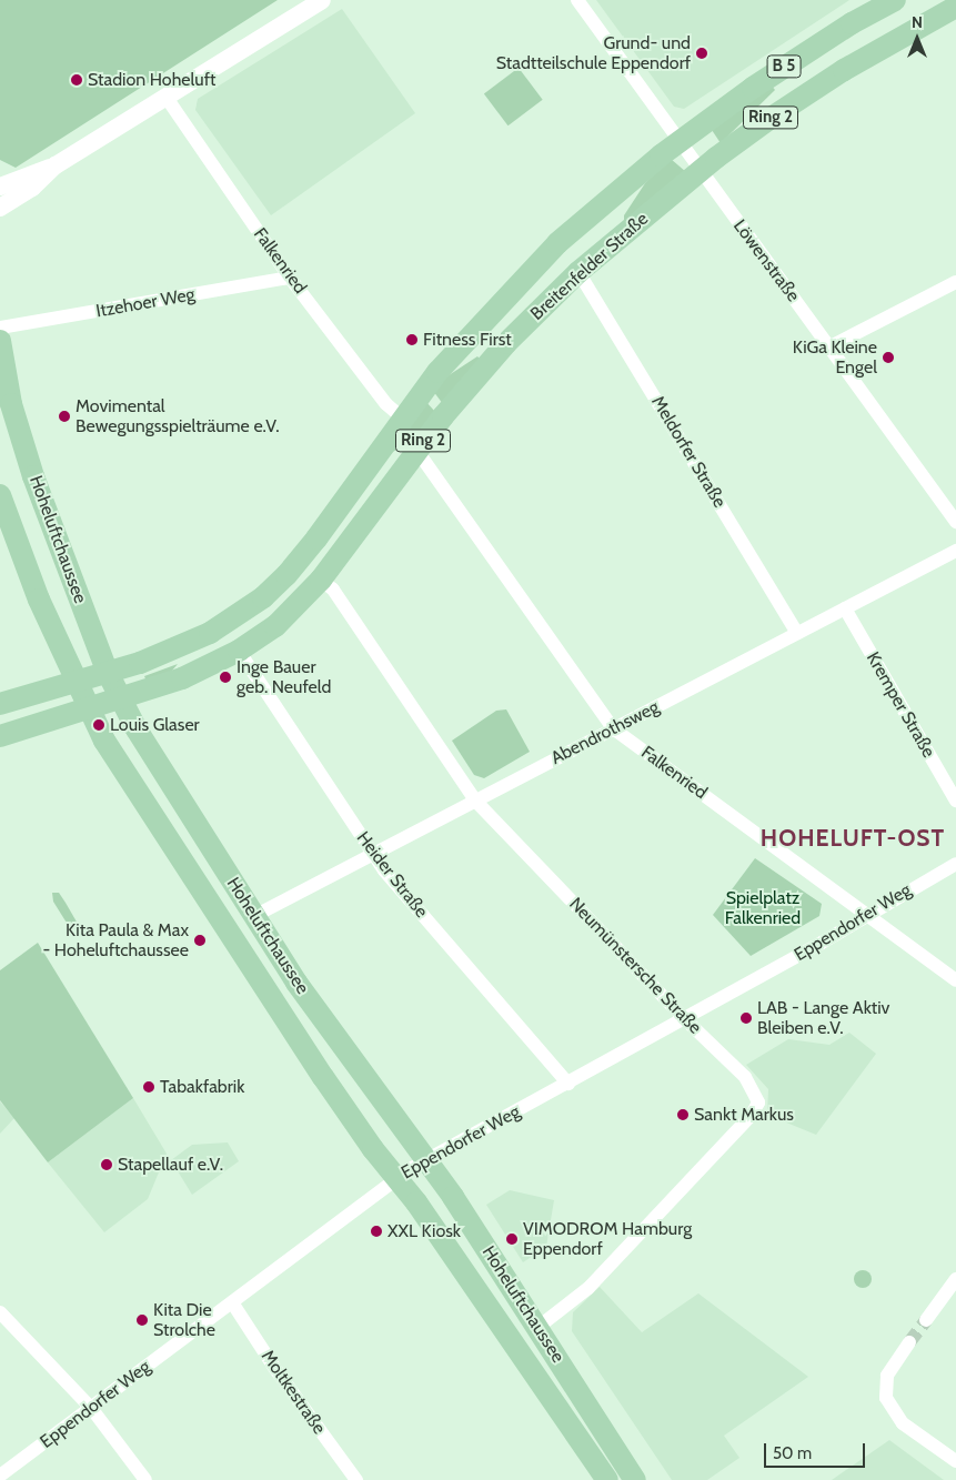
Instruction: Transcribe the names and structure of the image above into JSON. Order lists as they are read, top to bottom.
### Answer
{
  "streets": {
    "main road": [
      "B 5",
      "Ring 2",
      "Breitenfelder Straße",
      "Hoheluftchaussee"
    ],
    "street": [
      "Falkenried",
      "Löwenstraße",
      "Itzehoer Weg",
      "Meldorfer Straße",
      "Kremper Straße",
      "Abendrothsweg",
      "Heider Straße",
      "Eppendorfer Weg",
      "Neumünstersche Straße",
      "Moltkestraße"
    ]
  },
  "crossings": [
    ["Ring 2", "Breitenfelder Straße"],
    ["Ring 2", "Hoheluftchaussee"],
    ["Falkenried", "Breitenfelder Straße"],
    ["Falkenried", "Itzehoer Weg"],
    ["Falkenried", "Abendrothsweg"],
    ["Falkenried", "Eppendorfer Weg"],
    ["Löwenstraße", "Breitenfelder Straße"],
    ["Breitenfelder Straße", "Meldorfer Straße"],
    ["Breitenfelder Straße", "Hoheluftchaussee"],
    ["Breitenfelder Straße", "Heider Straße"],
    ["Breitenfelder Straße", "Neumünstersche Straße"],
    ["Meldorfer Straße", "Abendrothsweg"],
    ["Hoheluftchaussee", "Abendrothsweg"],
    ["Hoheluftchaussee", "Eppendorfer Weg"],
    ["Hoheluftchaussee", "Neumünstersche Straße"],
    ["Kremper Straße", "Abendrothsweg"],
    ["Abendrothsweg", "Heider Straße"],
    ["Abendrothsweg", "Neumünstersche Straße"],
    ["Heider Straße", "Eppendorfer Weg"],
    ["Eppendorfer Weg", "Neumünstersche Straße"],
    ["Eppendorfer Weg", "Moltkestraße"]
  ],
  "districts": ["HOHELUFT-OST"],
  "parks": ["Spielplatz Falkenried"],
  "places": [
    "Grund- und Stadtteilschule Eppendorf",
    "Stadion Hoheluft",
    "Fitness First",
    "KiGa Kleine Engel",
    "Movimental Bewegungsspielträume e.V.",
    "Inge Bauer geb. Neufeld",
    "Louis Glaser",
    "Kita Paula & Max - Hoheluftchaussee",
    "LAB - Lange Aktiv Bleiben e.V.",
    "Tabakfabrik",
    "Sankt Markus",
    "Stapellauf e.V.",
    "XXL Kiosk",
    "VIMODROM Hamburg Eppendorf",
    "Kita Die Strolche"
  ],
  "scale_bar": "50 m",
  "north": "top"
}
